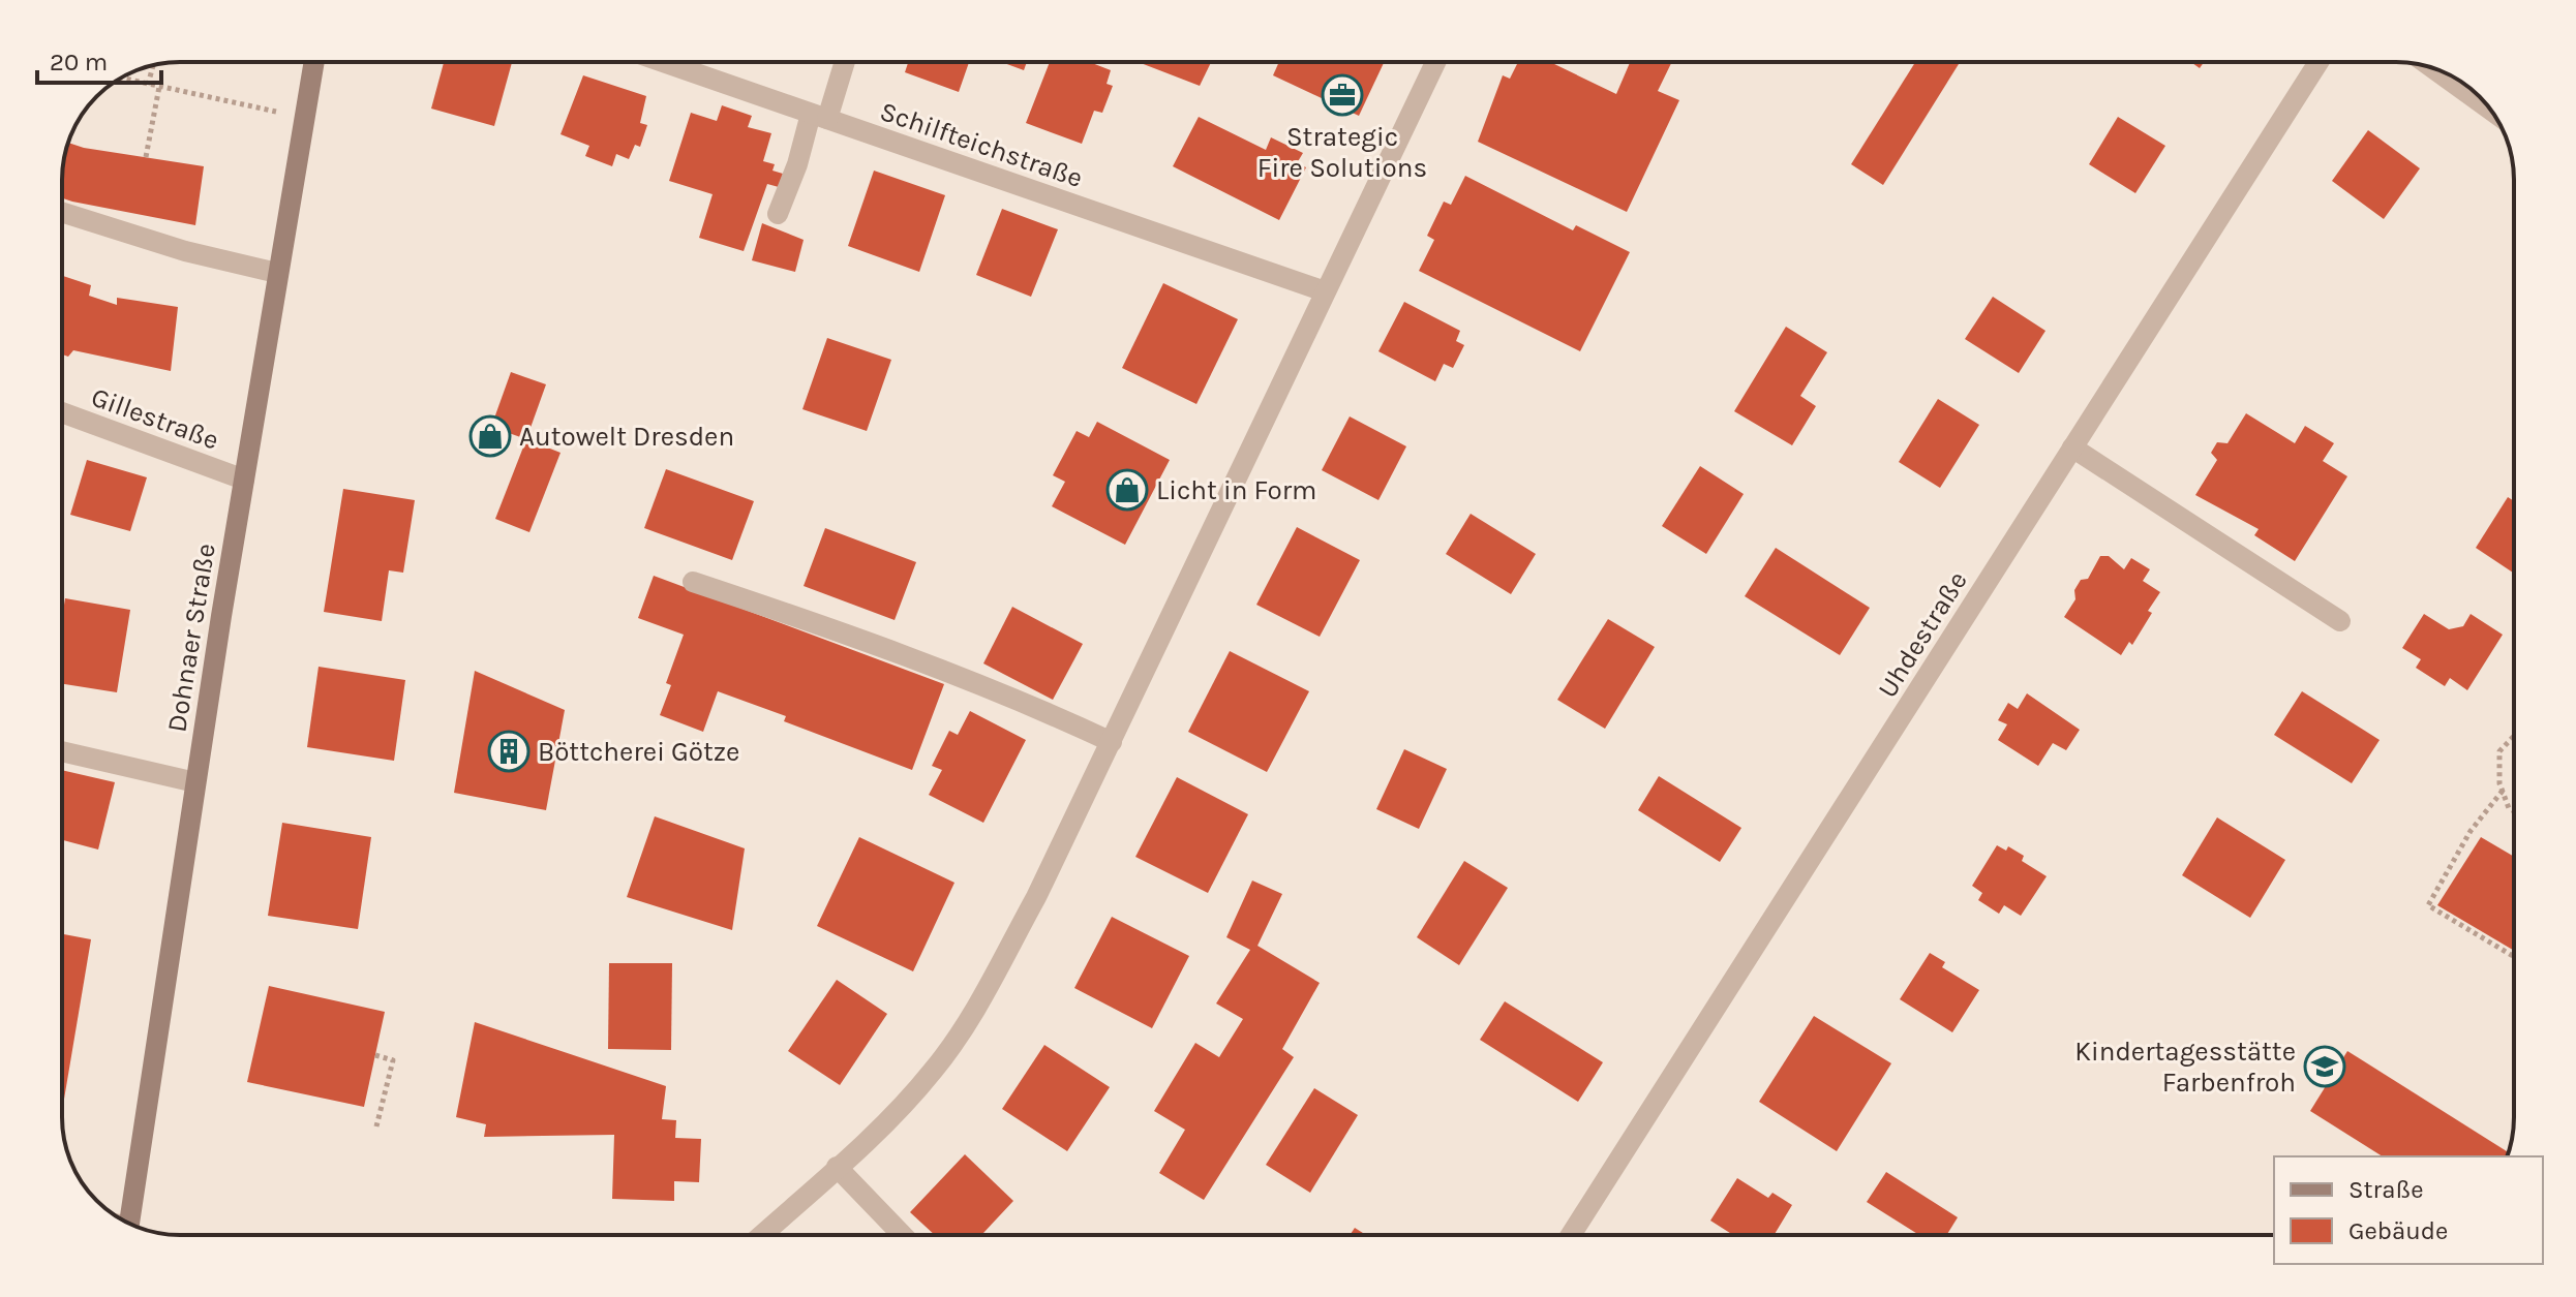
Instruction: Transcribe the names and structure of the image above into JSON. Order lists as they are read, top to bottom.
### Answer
{
  "streets": {
    "main road": ["Dohnaer Straße"],
    "street": ["Schilfteichstraße", "Gillestraße", "Uhdestraße"]
  },
  "crossings": [
    ["Gillestraße", "Dohnaer Straße"]
  ],
  "places": {
    "office": ["Strategic Fire Solutions"],
    "shop": ["Autowelt Dresden", "Licht in Form"],
    "building": ["Böttcherei Götze"],
    "school or university": ["Kindertagesstätte Farbenfroh"]
  },
  "legend": ["Straße", "Gebäude"],
  "scale_bar": "20 m"
}
